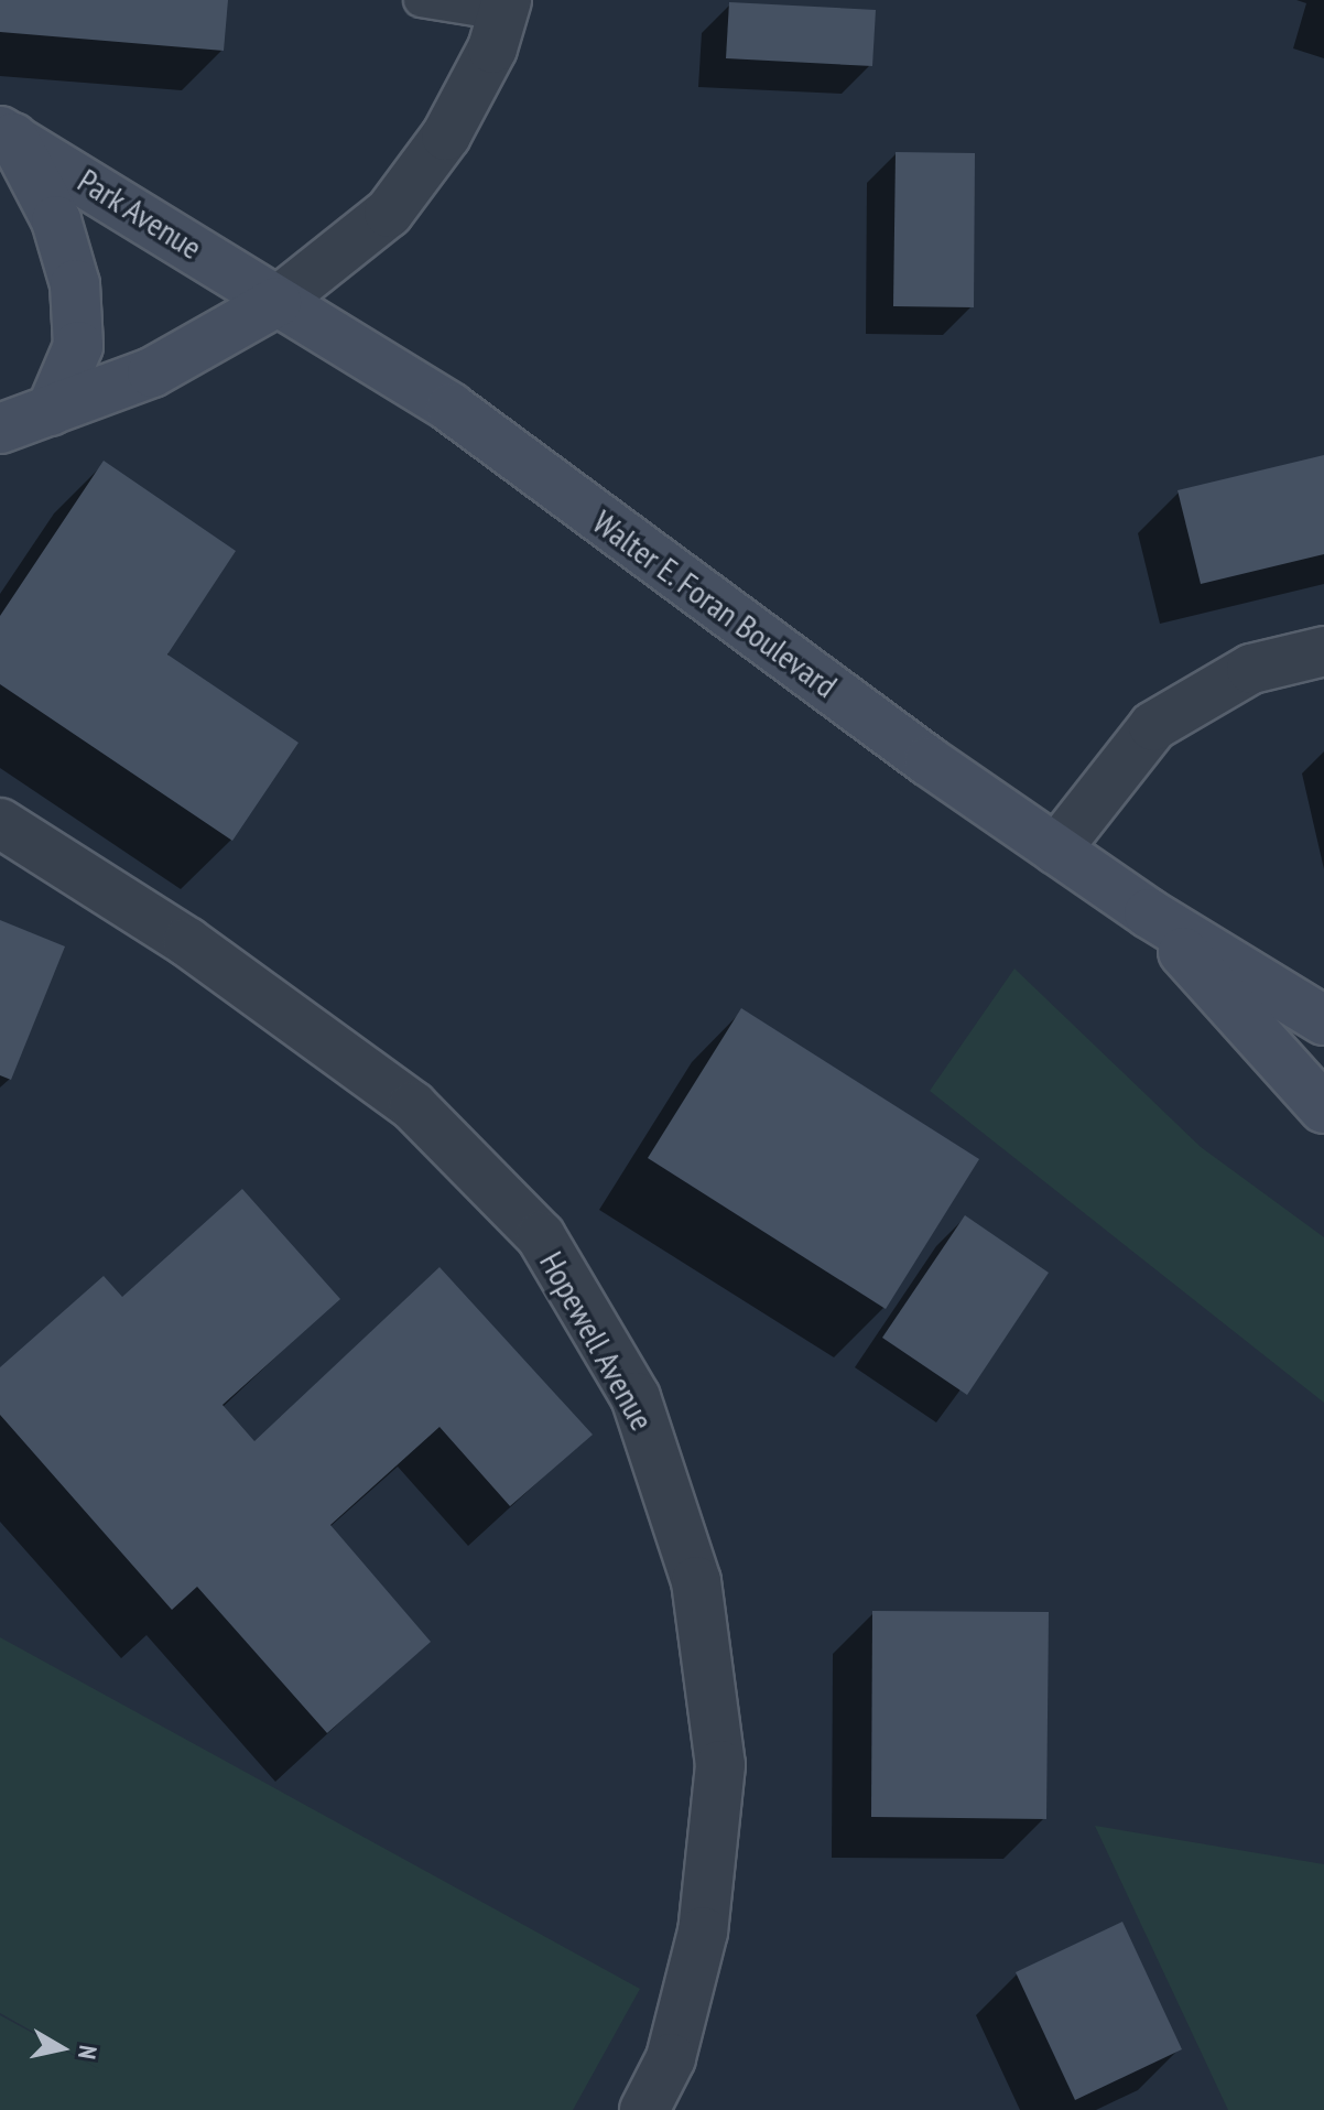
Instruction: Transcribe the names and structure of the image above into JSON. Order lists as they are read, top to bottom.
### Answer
{
  "streets": {
    "street": ["Park Avenue", "Walter E. Foran Boulevard", "Hopewell Avenue"]
  },
  "crossings": [
    ["Park Avenue", "Walter E. Foran Boulevard"]
  ],
  "north": "right"
}
